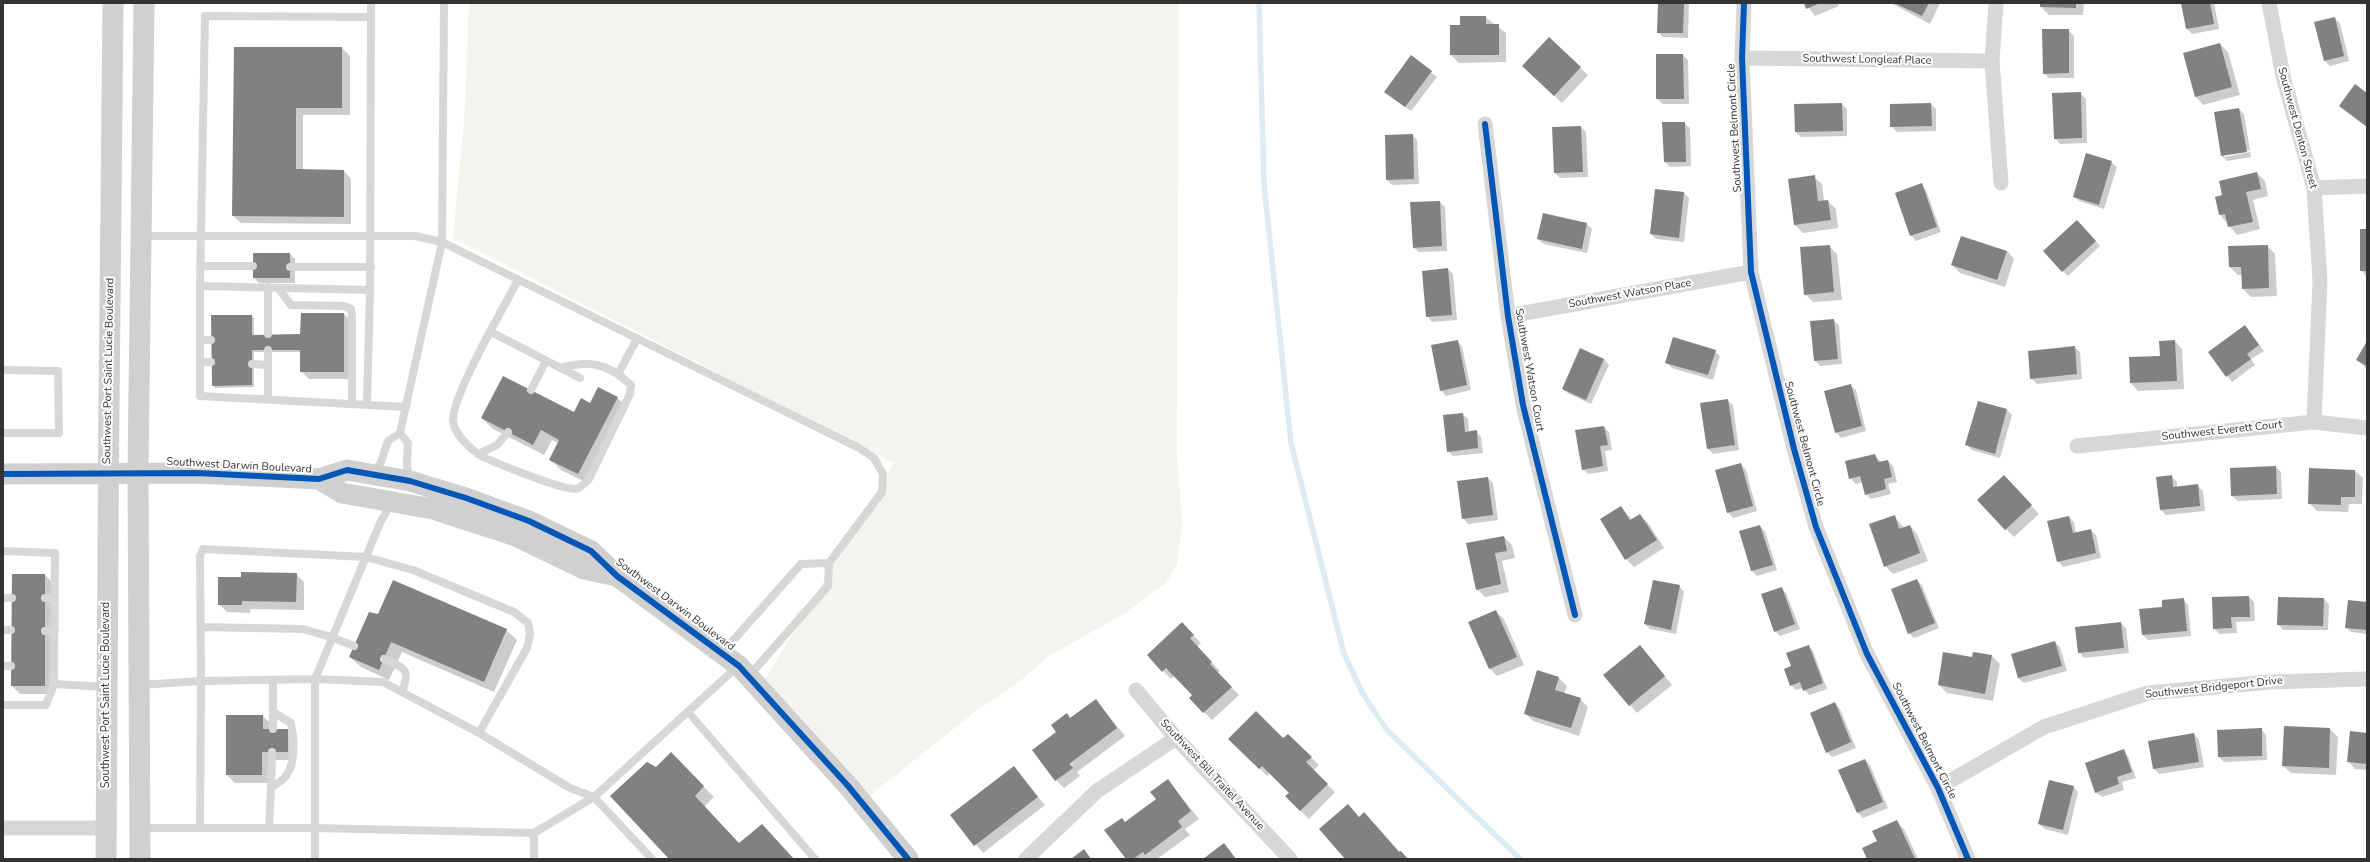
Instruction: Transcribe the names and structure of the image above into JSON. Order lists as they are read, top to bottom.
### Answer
{
  "streets": {
    "main road": ["Southwest Port Saint Lucie Boulevard", "Southwest Darwin Boulevard"],
    "street": [
      "Southwest Longleaf Place",
      "Southwest Belmont Circle",
      "Southwest Denton Street",
      "Southwest Watson Place",
      "Southwest Watson Court",
      "Southwest Everett Court",
      "Southwest Bridgeport Drive",
      "Southwest Bill Traitel Avenue"
    ]
  },
  "crossings": [
    ["Southwest Longleaf Place", "Southwest Belmont Circle"],
    ["Southwest Belmont Circle", "Southwest Watson Place"],
    ["Southwest Belmont Circle", "Southwest Bridgeport Drive"],
    ["Southwest Denton Street", "Southwest Everett Court"],
    ["Southwest Watson Place", "Southwest Watson Court"],
    ["Southwest Port Saint Lucie Boulevard", "Southwest Darwin Boulevard"]
  ]
}
